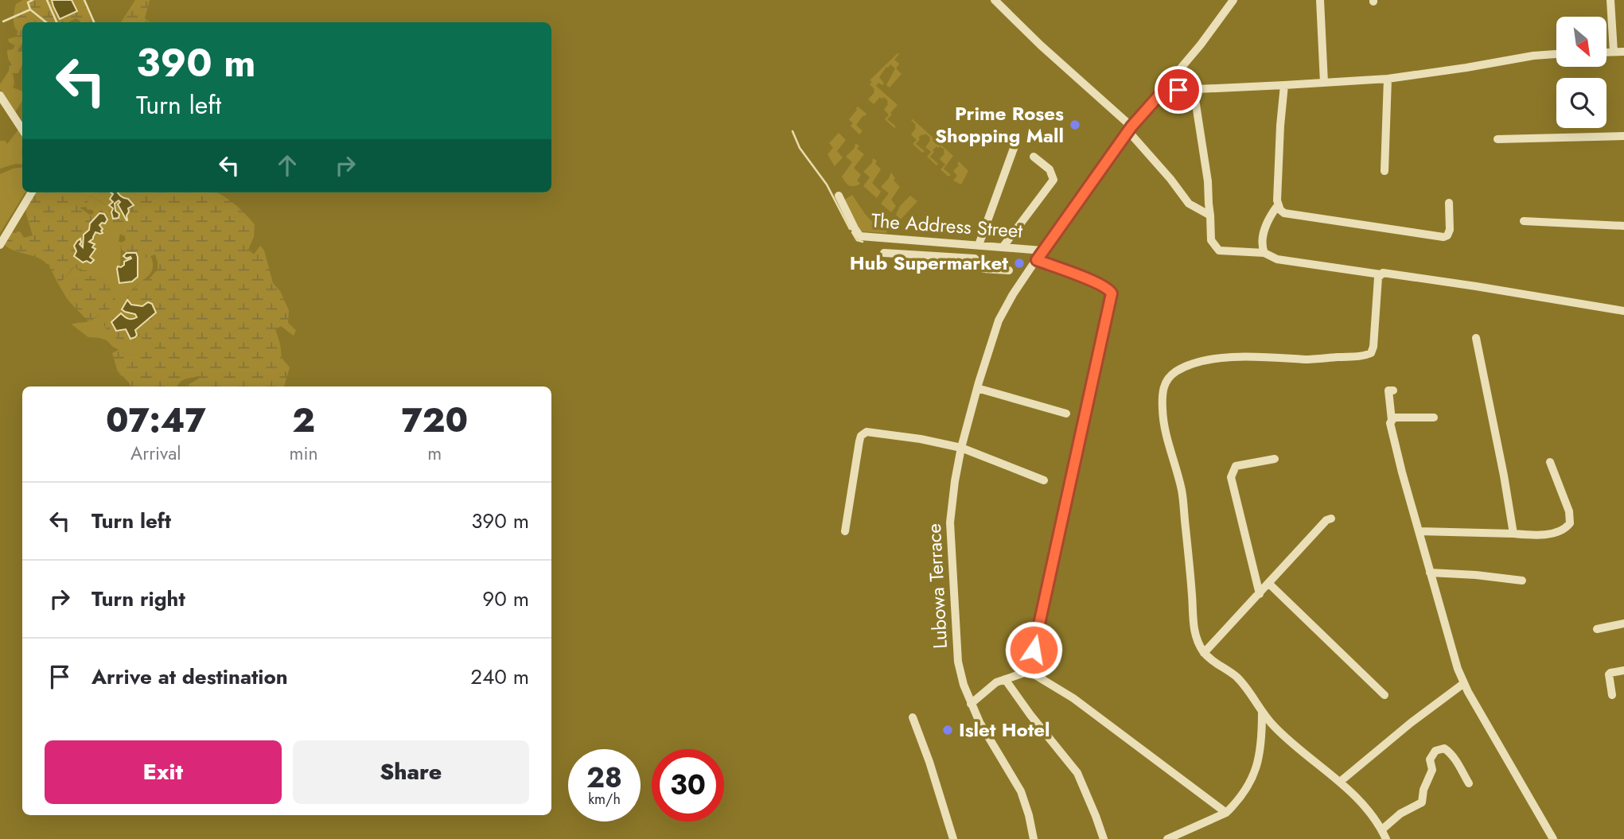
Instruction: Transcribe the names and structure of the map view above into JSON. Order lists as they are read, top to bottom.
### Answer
{
  "streets": {
    "street": ["The Address Street", "Lubowa Terrace"]
  },
  "crossings": [
    ["The Address Street", "Lubowa Terrace"]
  ],
  "places": ["Prime Roses Shopping Mall", "Hub Supermarket", "Islet Hotel"],
  "north": "bottom right",
  "page": {
    "turn": ["390 m", "Turn left"],
    "eta": [
      "07:47",
      "Arrival",
      "2",
      "min",
      "720",
      "m"
    ],
    "list": [
      {
        "name": "Turn left",
        "value": "390 m"
      },
      {
        "name": "Turn right",
        "value": "90 m"
      },
      {
        "name": "Arrive at destination",
        "value": "240 m"
      }
    ],
    "buttons": ["Exit", "Share"],
    "speed": "28 km/h",
    "limit": "30"
  }
}
